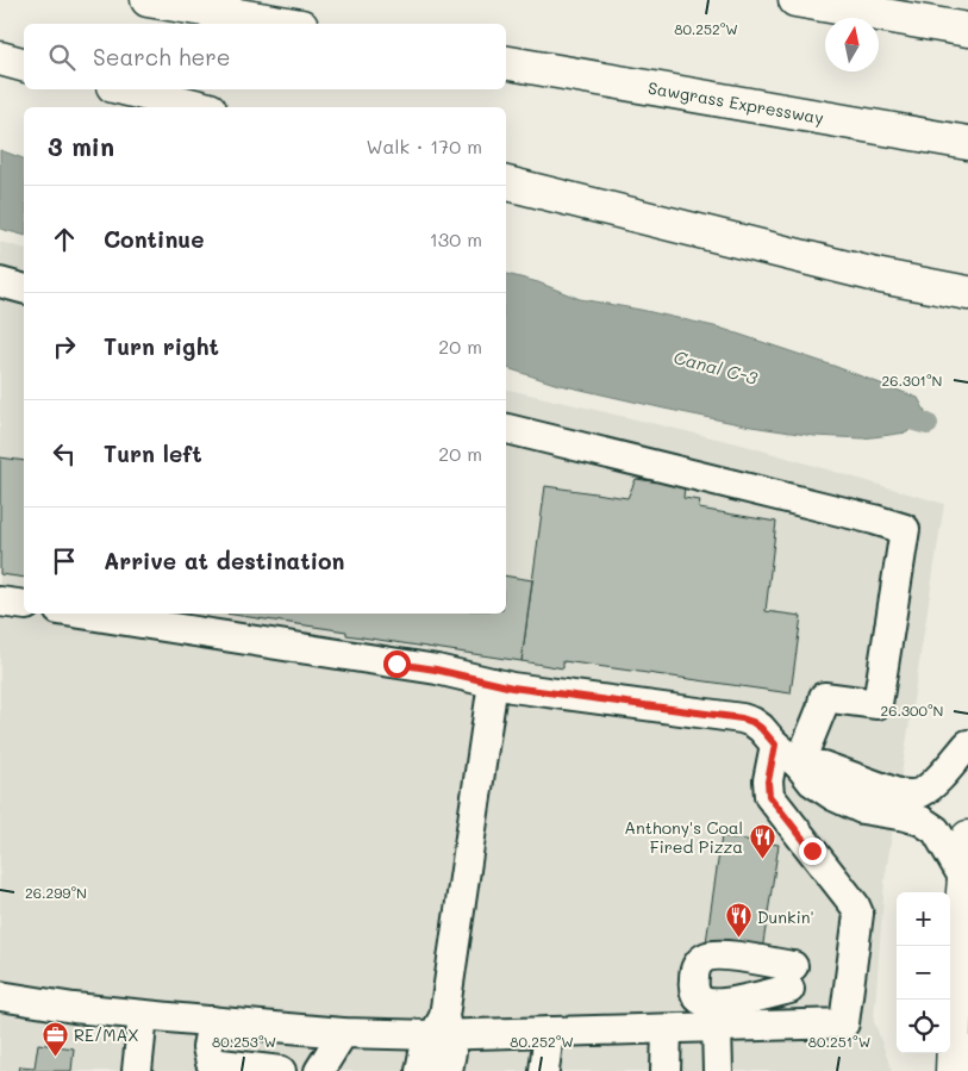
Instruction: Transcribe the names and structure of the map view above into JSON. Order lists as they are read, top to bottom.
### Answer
{
  "streets": {
    "main road": ["Sawgrass Expressway"]
  },
  "water": ["Canal C-3"],
  "places": {
    "restaurant": ["Anthony's Coal Fired Pizza", "Dunkin'"],
    "office": ["RE/MAX"]
  },
  "north": "top",
  "page": {
    "search": "Search here",
    "heading": ["3 min", "Walk · 170 m"],
    "list": [
      ["Continue", "130 m"],
      ["Turn right", "20 m"],
      ["Turn left", "20 m"],
      "Arrive at destination"
    ],
    "map_buttons": ["+", "−"]
  },
  "coordinates": [
    "80.252°W",
    "26.301°N",
    "26.300°N",
    "26.299°N",
    "80.253°W",
    "80.251°W"
  ]
}
